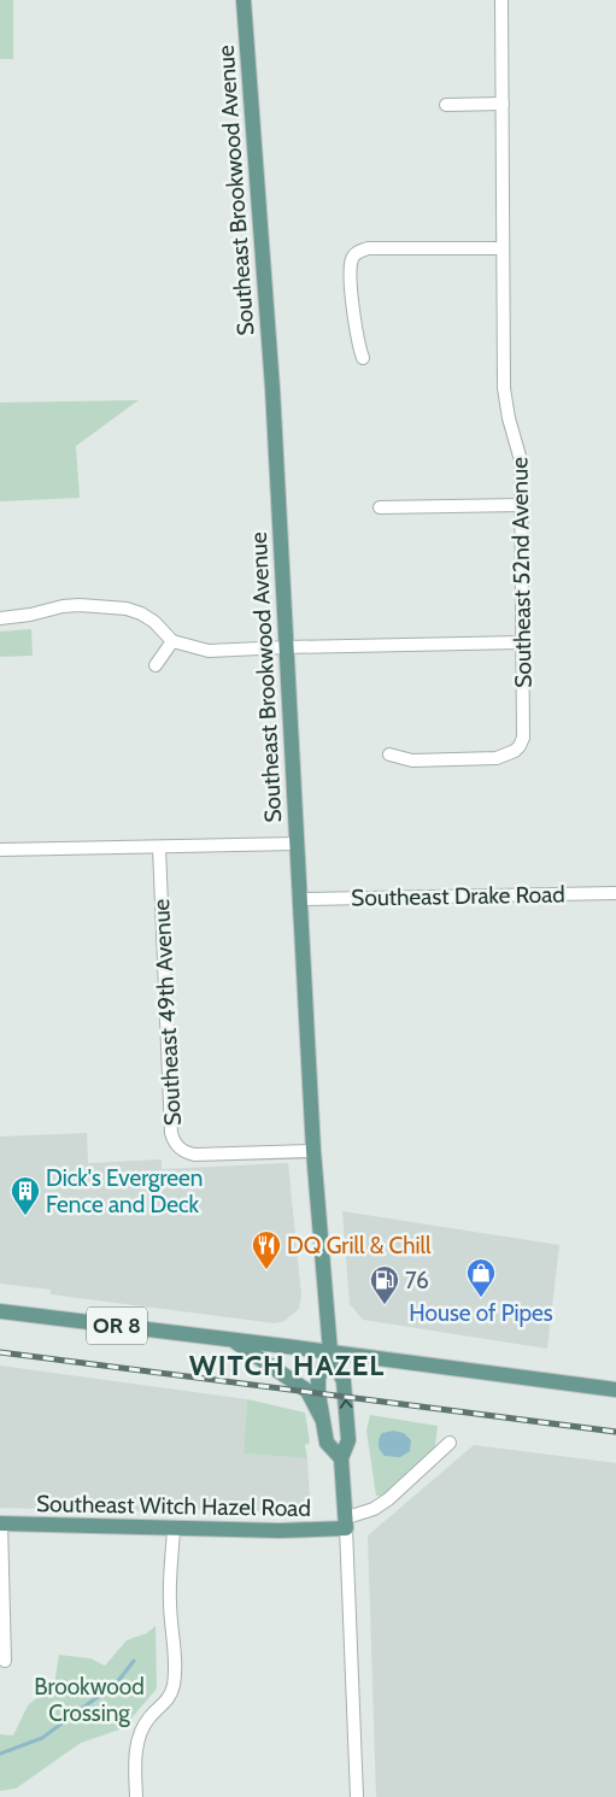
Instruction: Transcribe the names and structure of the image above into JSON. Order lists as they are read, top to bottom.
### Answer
{
  "streets": {
    "main road": ["Southeast Brookwood Avenue", "OR 8", "Southeast Witch Hazel Road"],
    "street": ["Southeast 52nd Avenue", "Southeast Drake Road", "Southeast 49th Avenue"]
  },
  "crossings": [
    ["Southeast Brookwood Avenue", "Southeast Drake Road"],
    ["Southeast Brookwood Avenue", "Southeast 49th Avenue"],
    ["Southeast Brookwood Avenue", "OR 8"],
    ["Southeast Brookwood Avenue", "Southeast Witch Hazel Road"]
  ],
  "districts": ["WITCH HAZEL"],
  "parks": ["Brookwood Crossing"],
  "places": {
    "building": ["Dick's Evergreen Fence and Deck"],
    "restaurant": ["DQ Grill & Chill"],
    "shop": ["House of Pipes"],
    "fuel station": ["76"]
  }
}
